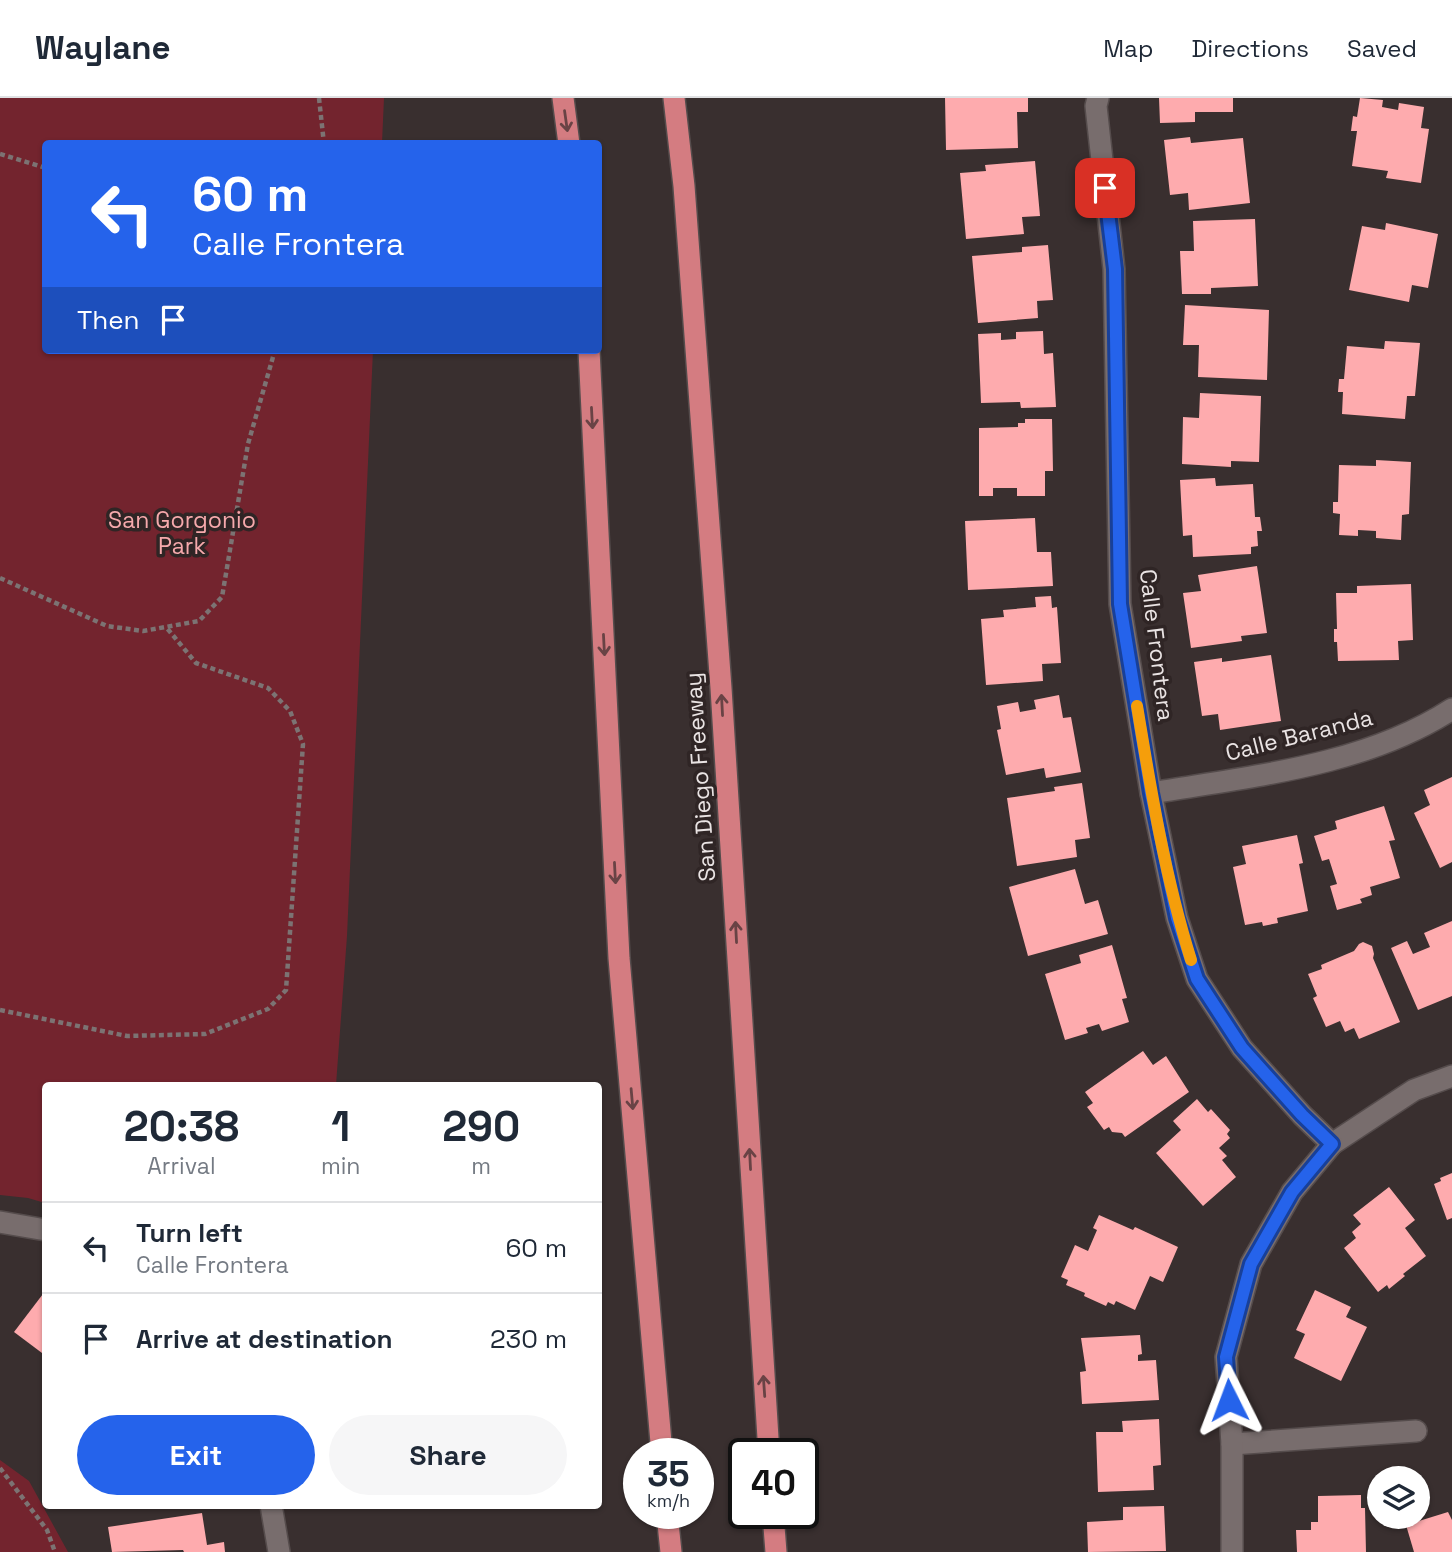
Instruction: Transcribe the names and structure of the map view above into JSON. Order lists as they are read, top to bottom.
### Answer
{
  "streets": {
    "highway": ["San Diego Freeway"],
    "street": ["Calle Frontera", "Calle Baranda"]
  },
  "crossings": [
    ["Calle Frontera", "Calle Baranda"]
  ],
  "parks": ["San Gorgonio Park"],
  "page": {
    "header": "Waylane",
    "nav": ["Map", "Directions", "Saved"],
    "turn": ["60 m", "Calle Frontera"],
    "then": "Then",
    "eta": [
      "20:38",
      "Arrival",
      "1",
      "min",
      "290",
      "m"
    ],
    "list": [
      {
        "name": "Turn left",
        "note": "Calle Frontera",
        "value": "60 m"
      },
      {
        "name": "Arrive at destination",
        "value": "230 m"
      }
    ],
    "buttons": ["Exit", "Share"],
    "speed": "35 km/h",
    "limit": "40"
  }
}
